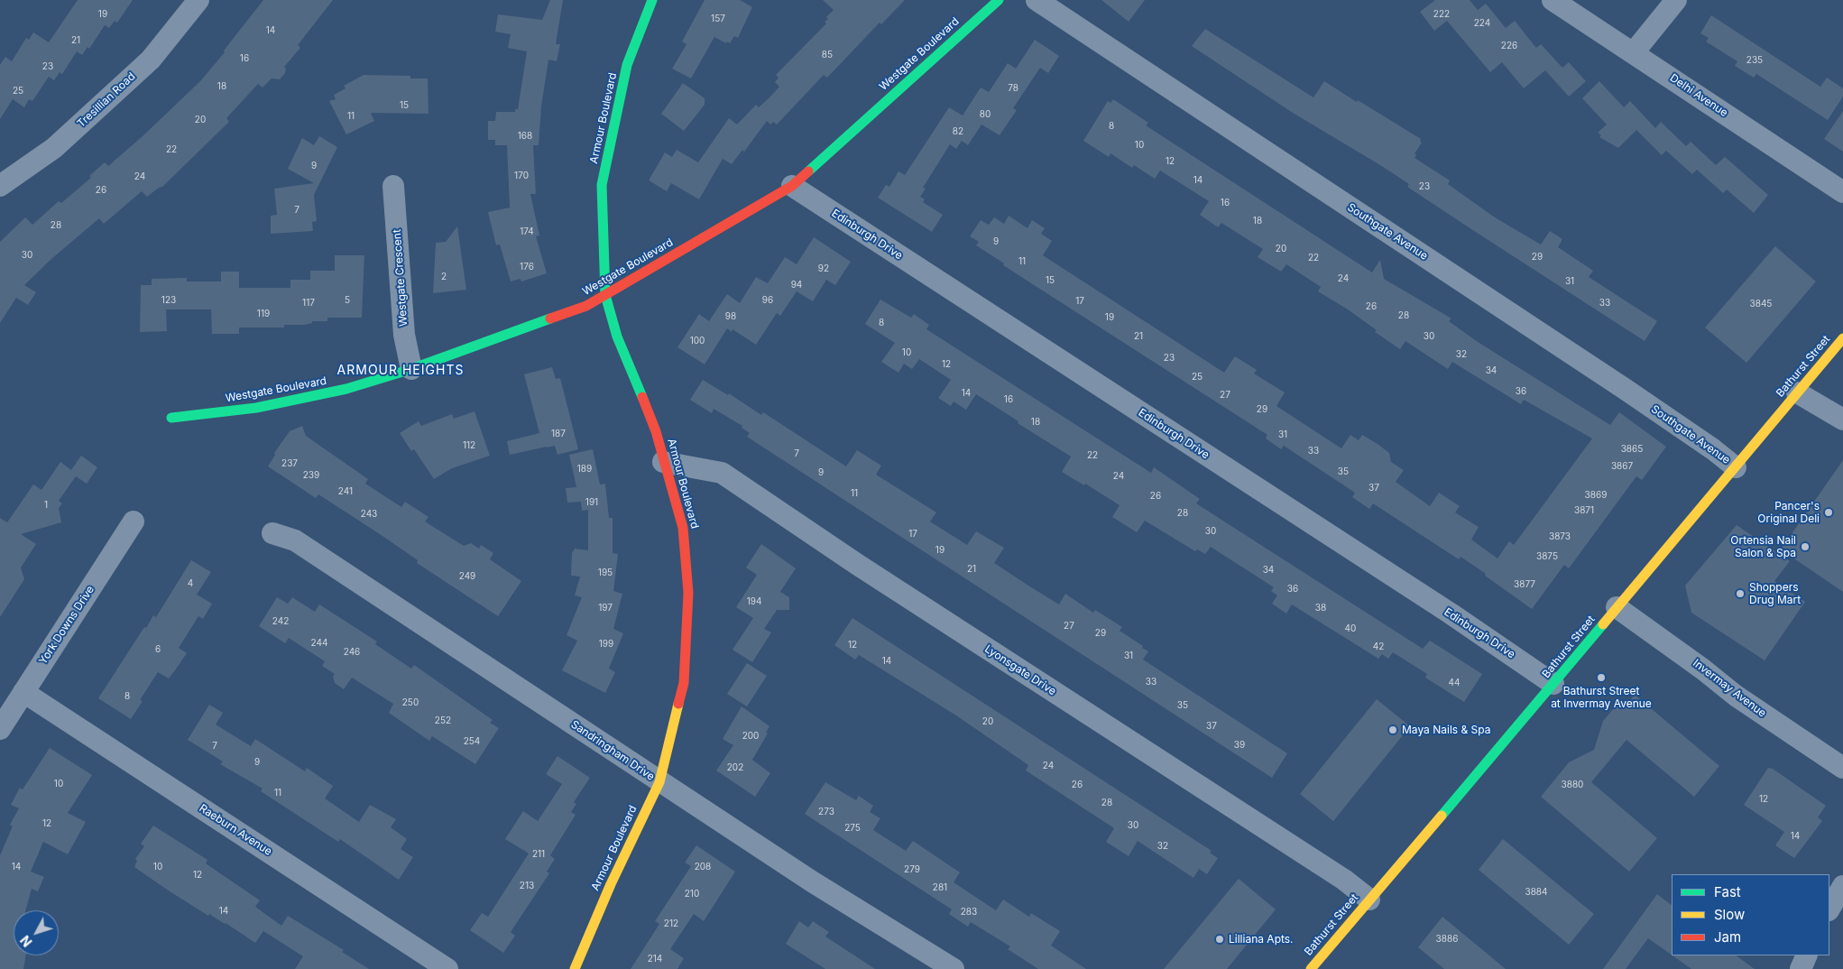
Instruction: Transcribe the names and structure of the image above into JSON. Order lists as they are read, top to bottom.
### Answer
{
  "streets": {
    "street": [
      "Westgate Boulevard",
      "Delhi Avenue",
      "Tresillian Road",
      "Armour Boulevard",
      "Southgate Avenue",
      "Edinburgh Drive",
      "Westgate Crescent",
      "Bathurst Street",
      "York Downs Drive",
      "Lyonsgate Drive",
      "Invermay Avenue",
      "Sandringham Drive",
      "Raeburn Avenue"
    ]
  },
  "crossings": [
    ["Westgate Boulevard", "Armour Boulevard"],
    ["Westgate Boulevard", "Edinburgh Drive"],
    ["Westgate Boulevard", "Westgate Crescent"],
    ["Armour Boulevard", "Lyonsgate Drive"],
    ["Armour Boulevard", "Sandringham Drive"],
    ["Southgate Avenue", "Bathurst Street"],
    ["Edinburgh Drive", "Bathurst Street"],
    ["Bathurst Street", "Lyonsgate Drive"],
    ["Bathurst Street", "Invermay Avenue"],
    ["York Downs Drive", "Raeburn Avenue"]
  ],
  "districts": ["ARMOUR HEIGHTS"],
  "places": [
    "Pancer's Original Deli",
    "Ortensia Nail Salon & Spa",
    "Shoppers Drug Mart",
    "Bathurst Street at Invermay Avenue",
    "Maya Nails & Spa",
    "Lilliana Apts."
  ],
  "house_numbers": [
    "19",
    "222",
    "157",
    "224",
    "14",
    "21",
    "226",
    "85",
    "16",
    "235",
    "23",
    "18",
    "78",
    "25",
    "15",
    "80",
    "11",
    "20",
    "8",
    "82",
    "168",
    "10",
    "22",
    "12",
    "9",
    "170",
    "24",
    "14",
    "23",
    "26",
    "16",
    "7",
    "18",
    "28",
    "174",
    "9",
    "20",
    "30",
    "29",
    "22",
    "11",
    "176",
    "92",
    "2",
    "24",
    "15",
    "31",
    "94",
    "123",
    "5",
    "96",
    "17",
    "117",
    "33",
    "3845",
    "26",
    "119",
    "28",
    "98",
    "19",
    "8",
    "21",
    "30",
    "100",
    "10",
    "32",
    "23",
    "12",
    "34",
    "25",
    "36",
    "14",
    "27",
    "16",
    "29",
    "18",
    "187",
    "31",
    "112",
    "3865",
    "33",
    "7",
    "22",
    "237",
    "3867",
    "189",
    "35",
    "9",
    "239",
    "24",
    "37",
    "241",
    "11",
    "3869",
    "26",
    "191",
    "1",
    "3871",
    "28",
    "243",
    "30",
    "17",
    "3873",
    "19",
    "3875",
    "21",
    "34",
    "195",
    "249",
    "4",
    "3877",
    "36",
    "194",
    "197",
    "38",
    "242",
    "27",
    "40",
    "29",
    "244",
    "199",
    "12",
    "42",
    "6",
    "246",
    "31",
    "14",
    "33",
    "44",
    "8",
    "250",
    "35",
    "252",
    "20",
    "37",
    "200",
    "254",
    "39",
    "7",
    "9",
    "24",
    "202",
    "10",
    "26",
    "3880",
    "11",
    "12",
    "28",
    "273",
    "12",
    "30",
    "275",
    "14",
    "32",
    "211",
    "14",
    "10",
    "208",
    "279",
    "12",
    "213",
    "281",
    "3884",
    "210",
    "14",
    "283",
    "212",
    "3886",
    "214"
  ],
  "legend": ["Fast", "Slow", "Jam"],
  "north": "bottom left"
}
